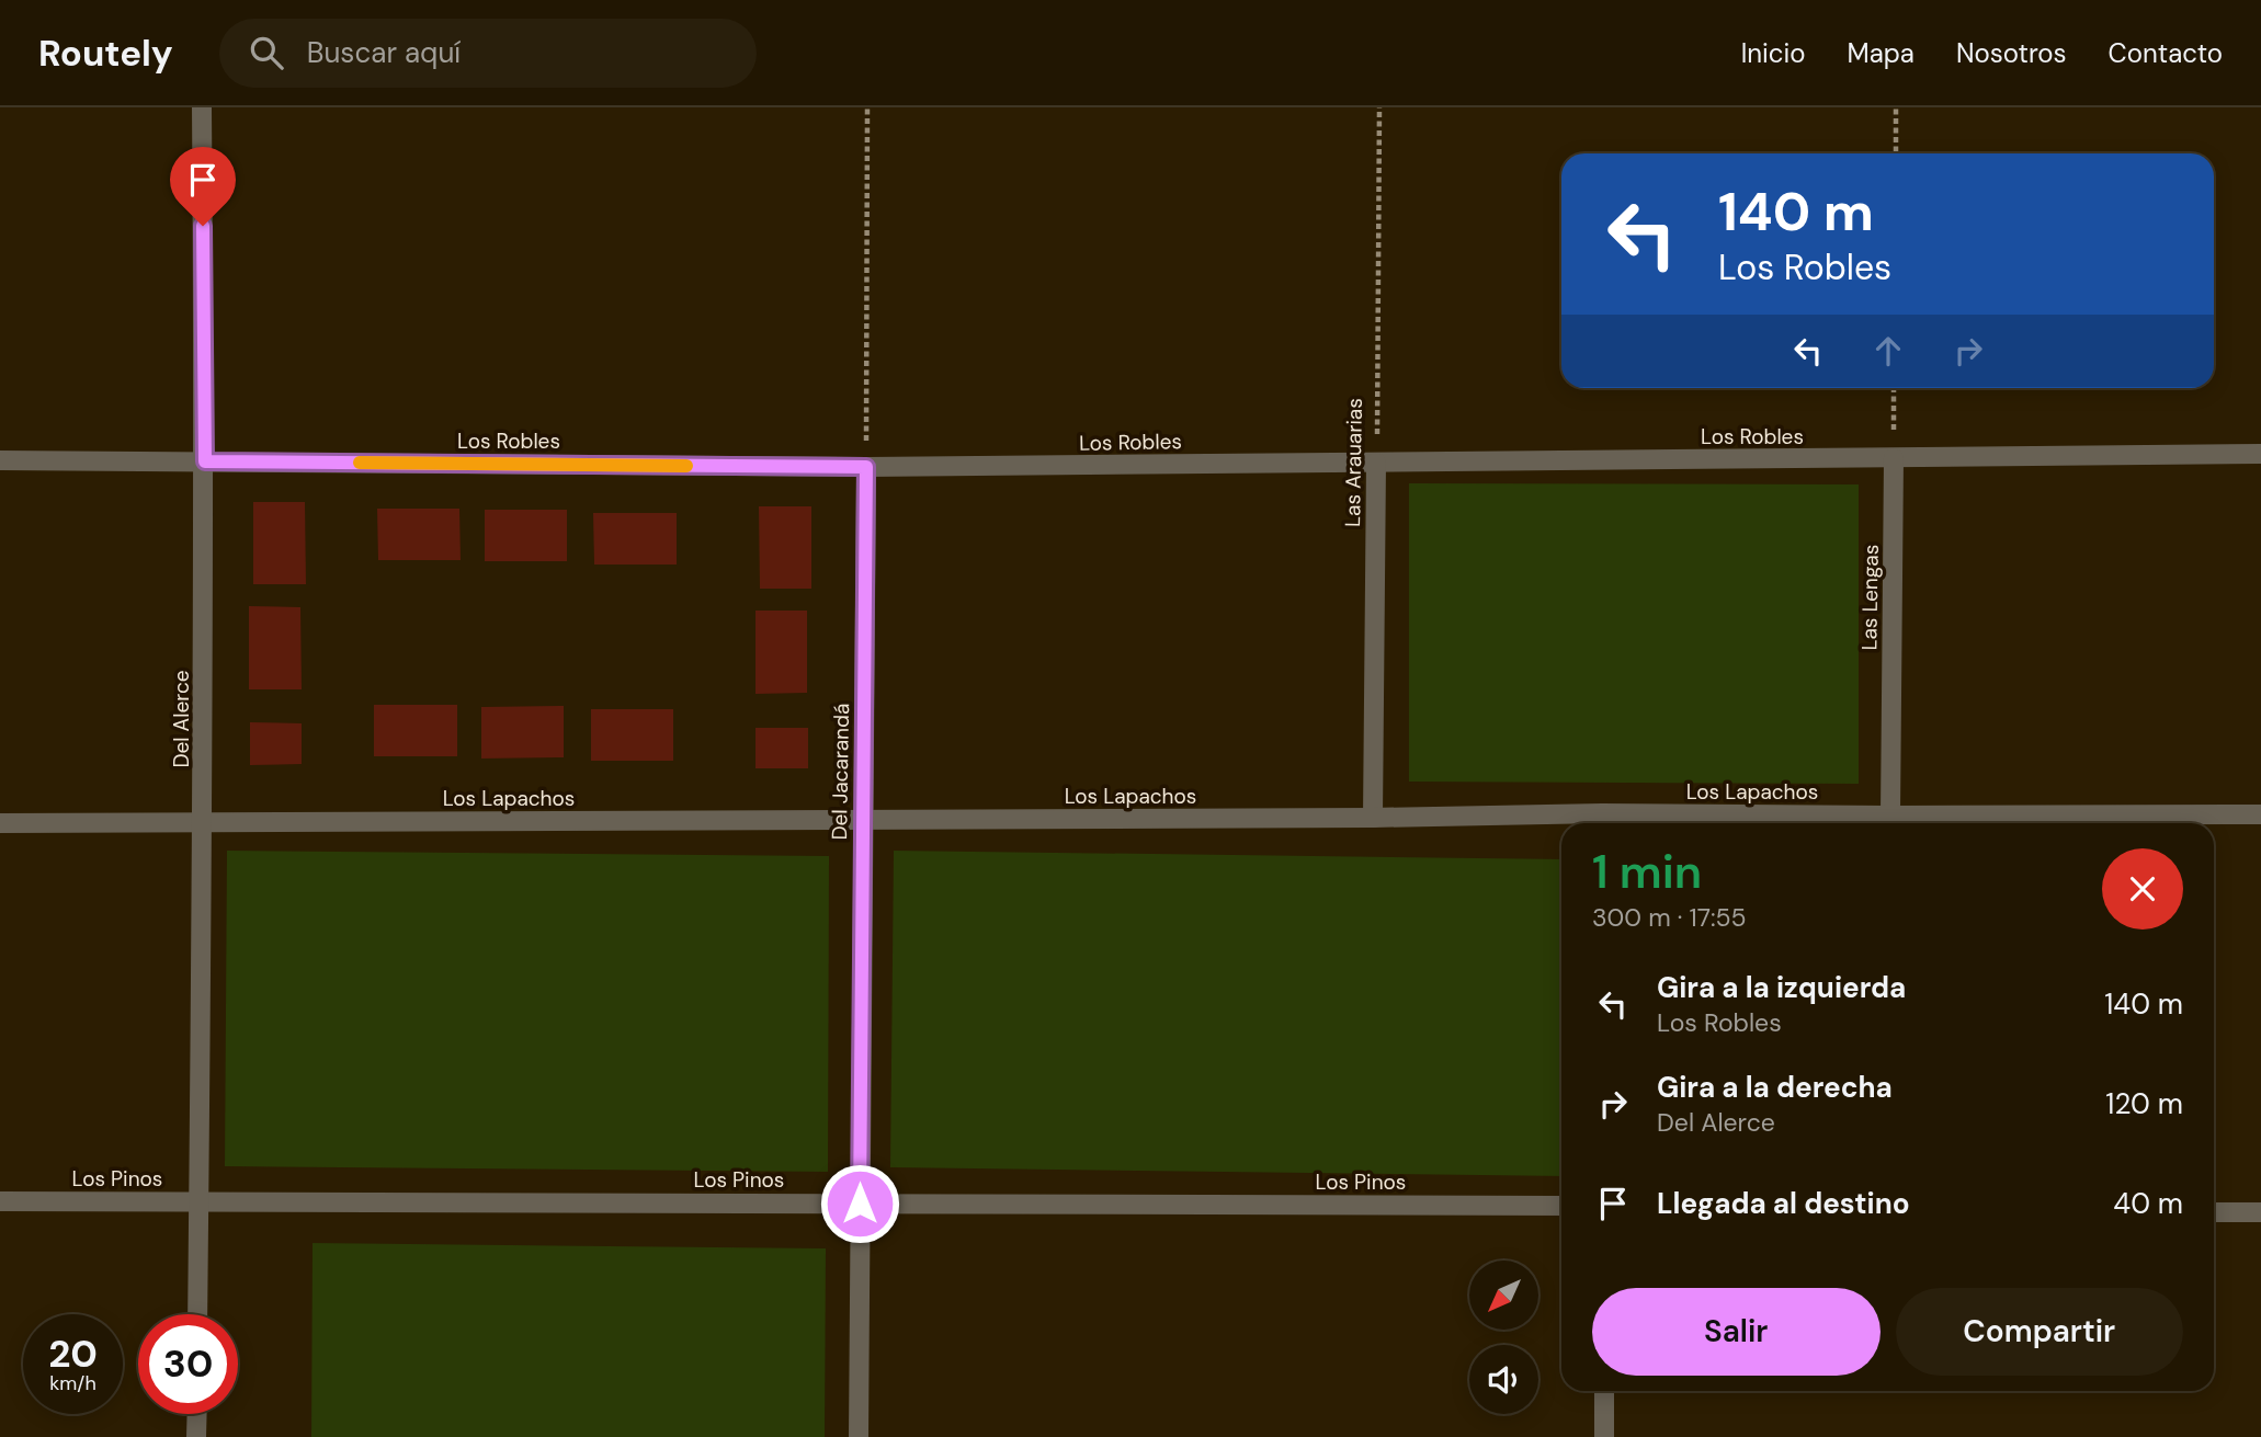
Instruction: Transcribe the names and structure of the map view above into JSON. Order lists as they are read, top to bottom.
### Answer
{
  "streets": {
    "street": [
      "Los Robles",
      "Las Arauarias",
      "Las Lengas",
      "Del Alerce",
      "Del Jacarandá",
      "Los Lapachos",
      "Los Pinos"
    ]
  },
  "crossings": [
    ["Los Robles", "Las Arauarias"],
    ["Los Robles", "Las Lengas"],
    ["Los Robles", "Del Alerce"],
    ["Los Robles", "Del Jacarandá"],
    ["Las Arauarias", "Los Lapachos"],
    ["Las Lengas", "Los Lapachos"],
    ["Del Alerce", "Los Lapachos"],
    ["Del Alerce", "Los Pinos"],
    ["Del Jacarandá", "Los Lapachos"],
    ["Del Jacarandá", "Los Pinos"]
  ],
  "north": "bottom left",
  "page": {
    "header": "Routely",
    "search": "Buscar aquí",
    "nav": [
      "Inicio",
      "Mapa",
      "Nosotros",
      "Contacto"
    ],
    "turn": ["140 m", "Los Robles"],
    "heading": ["1 min", "300 m · 17:55"],
    "list": [
      {
        "name": "Gira a la izquierda",
        "note": "Los Robles",
        "value": "140 m"
      },
      {
        "name": "Gira a la derecha",
        "note": "Del Alerce",
        "value": "120 m"
      },
      {
        "name": "Llegada al destino",
        "value": "40 m"
      }
    ],
    "buttons": ["Salir", "Compartir"],
    "speed": "20 km/h",
    "limit": "30"
  }
}
